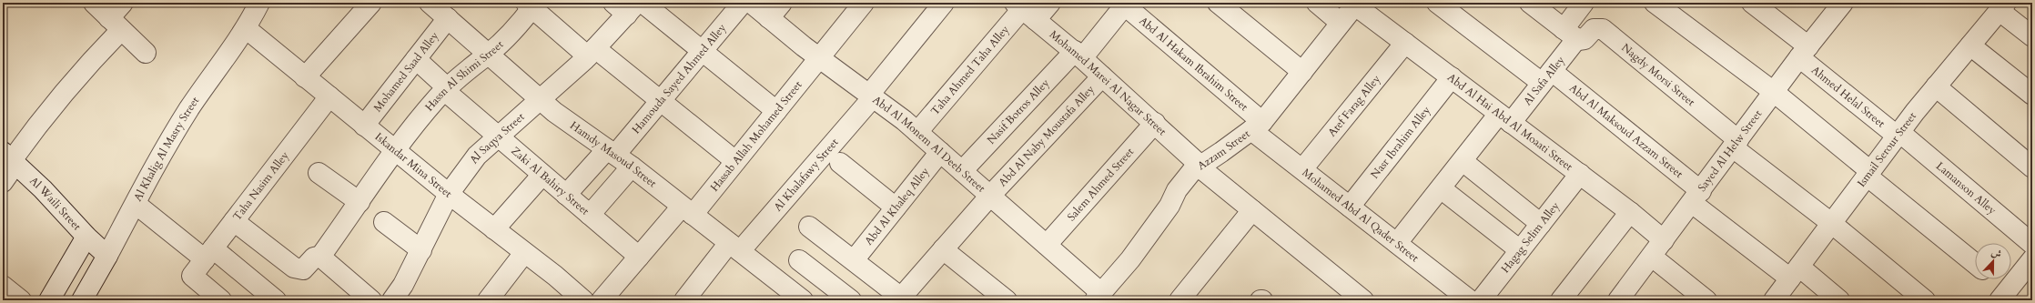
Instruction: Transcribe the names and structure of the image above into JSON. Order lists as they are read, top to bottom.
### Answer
{
  "streets": {
    "street": [
      "Abd Al Hakam Ibrahim Street",
      "Taha Ahmed Taha Alley",
      "Mohamed Saad Alley",
      "Nagdy Morsi Street",
      "Hassn Al Shimi Street",
      "Hamouda Sayed Ahmed Alley",
      "Al Safa Alley",
      "Mohamed Marei Al Nagar Street",
      "Ahmed Helal Street",
      "Atef Farag Alley",
      "Nasif Botros Alley",
      "Abd Al Hai Abd Al Moaati Street",
      "Abd Al Maksoud Azzam Street",
      "Abd Al Naby Moustafa Alley",
      "Hassab Allah Mohamed Street",
      "Al Saqya Street",
      "Nasr Ibrahim Alley",
      "Abd Al Monem Al Deeb Street",
      "Al Khalig Al Masry Street",
      "Azzam Street",
      "Ismail Serour Street",
      "Sayed Al Helw Street",
      "Hamdy Masoud Street",
      "Iskandar Mina Street",
      "Al Khalafawy Street",
      "Zaki Al Bahiry Street",
      "Salem Ahmed Street",
      "Taha Nasim Alley",
      "Lamanson Alley",
      "Al Waili Street",
      "Abd Al Khaleq Alley",
      "Mohamed Abd Al Qader Street",
      "Hagag Selim Alley"
    ]
  },
  "crossings": [
    ["Abd Al Hakam Ibrahim Street", "Nasif Botros Alley"],
    ["Abd Al Hakam Ibrahim Street", "Azzam Street"],
    ["Abd Al Hakam Ibrahim Street", "Mohamed Abd Al Qader Street"],
    ["Taha Ahmed Taha Alley", "Mohamed Marei Al Nagar Street"],
    ["Taha Ahmed Taha Alley", "Abd Al Monem Al Deeb Street"],
    ["Mohamed Saad Alley", "Hamdy Masoud Street"],
    ["Mohamed Saad Alley", "Iskandar Mina Street"],
    ["Mohamed Saad Alley", "Zaki Al Bahiry Street"],
    ["Nagdy Morsi Street", "Al Safa Alley"],
    ["Nagdy Morsi Street", "Sayed Al Helw Street"],
    ["Hassn Al Shimi Street", "Hamdy Masoud Street"],
    ["Hassn Al Shimi Street", "Iskandar Mina Street"],
    ["Hassn Al Shimi Street", "Zaki Al Bahiry Street"],
    ["Hamouda Sayed Ahmed Alley", "Hamdy Masoud Street"],
    ["Hamouda Sayed Ahmed Alley", "Zaki Al Bahiry Street"],
    ["Al Safa Alley", "Abd Al Hai Abd Al Moaati Street"],
    ["Al Safa Alley", "Abd Al Maksoud Azzam Street"],
    ["Al Safa Alley", "Mohamed Abd Al Qader Street"],
    ["Mohamed Marei Al Nagar Street", "Nasif Botros Alley"],
    ["Mohamed Marei Al Nagar Street", "Abd Al Naby Moustafa Alley"],
    ["Mohamed Marei Al Nagar Street", "Azzam Street"],
    ["Mohamed Marei Al Nagar Street", "Salem Ahmed Street"],
    ["Ahmed Helal Street", "Ismail Serour Street"],
    ["Ahmed Helal Street", "Sayed Al Helw Street"],
    ["Ahmed Helal Street", "Lamanson Alley"],
    ["Atef Farag Alley", "Abd Al Hai Abd Al Moaati Street"],
    ["Atef Farag Alley", "Mohamed Abd Al Qader Street"],
    ["Nasif Botros Alley", "Abd Al Monem Al Deeb Street"],
    ["Abd Al Hai Abd Al Moaati Street", "Nasr Ibrahim Alley"],
    ["Abd Al Hai Abd Al Moaati Street", "Azzam Street"],
    ["Abd Al Hai Abd Al Moaati Street", "Sayed Al Helw Street"],
    ["Abd Al Hai Abd Al Moaati Street", "Hagag Selim Alley"],
    ["Abd Al Maksoud Azzam Street", "Ismail Serour Street"],
    ["Abd Al Maksoud Azzam Street", "Sayed Al Helw Street"],
    ["Abd Al Naby Moustafa Alley", "Abd Al Monem Al Deeb Street"],
    ["Hassab Allah Mohamed Street", "Abd Al Monem Al Deeb Street"],
    ["Hassab Allah Mohamed Street", "Hamdy Masoud Street"],
    ["Hassab Allah Mohamed Street", "Zaki Al Bahiry Street"],
    ["Al Saqya Street", "Hamdy Masoud Street"],
    ["Al Saqya Street", "Iskandar Mina Street"],
    ["Al Saqya Street", "Zaki Al Bahiry Street"],
    ["Nasr Ibrahim Alley", "Mohamed Abd Al Qader Street"],
    ["Abd Al Monem Al Deeb Street", "Azzam Street"],
    ["Abd Al Monem Al Deeb Street", "Al Khalafawy Street"],
    ["Abd Al Monem Al Deeb Street", "Salem Ahmed Street"],
    ["Abd Al Monem Al Deeb Street", "Abd Al Khaleq Alley"],
    ["Al Khalig Al Masry Street", "Iskandar Mina Street"],
    ["Al Khalig Al Masry Street", "Al Waili Street"],
    ["Azzam Street", "Mohamed Abd Al Qader Street"],
    ["Ismail Serour Street", "Lamanson Alley"],
    ["Hamdy Masoud Street", "Al Khalafawy Street"],
    ["Iskandar Mina Street", "Taha Nasim Alley"]
  ],
  "north": "top"
}
